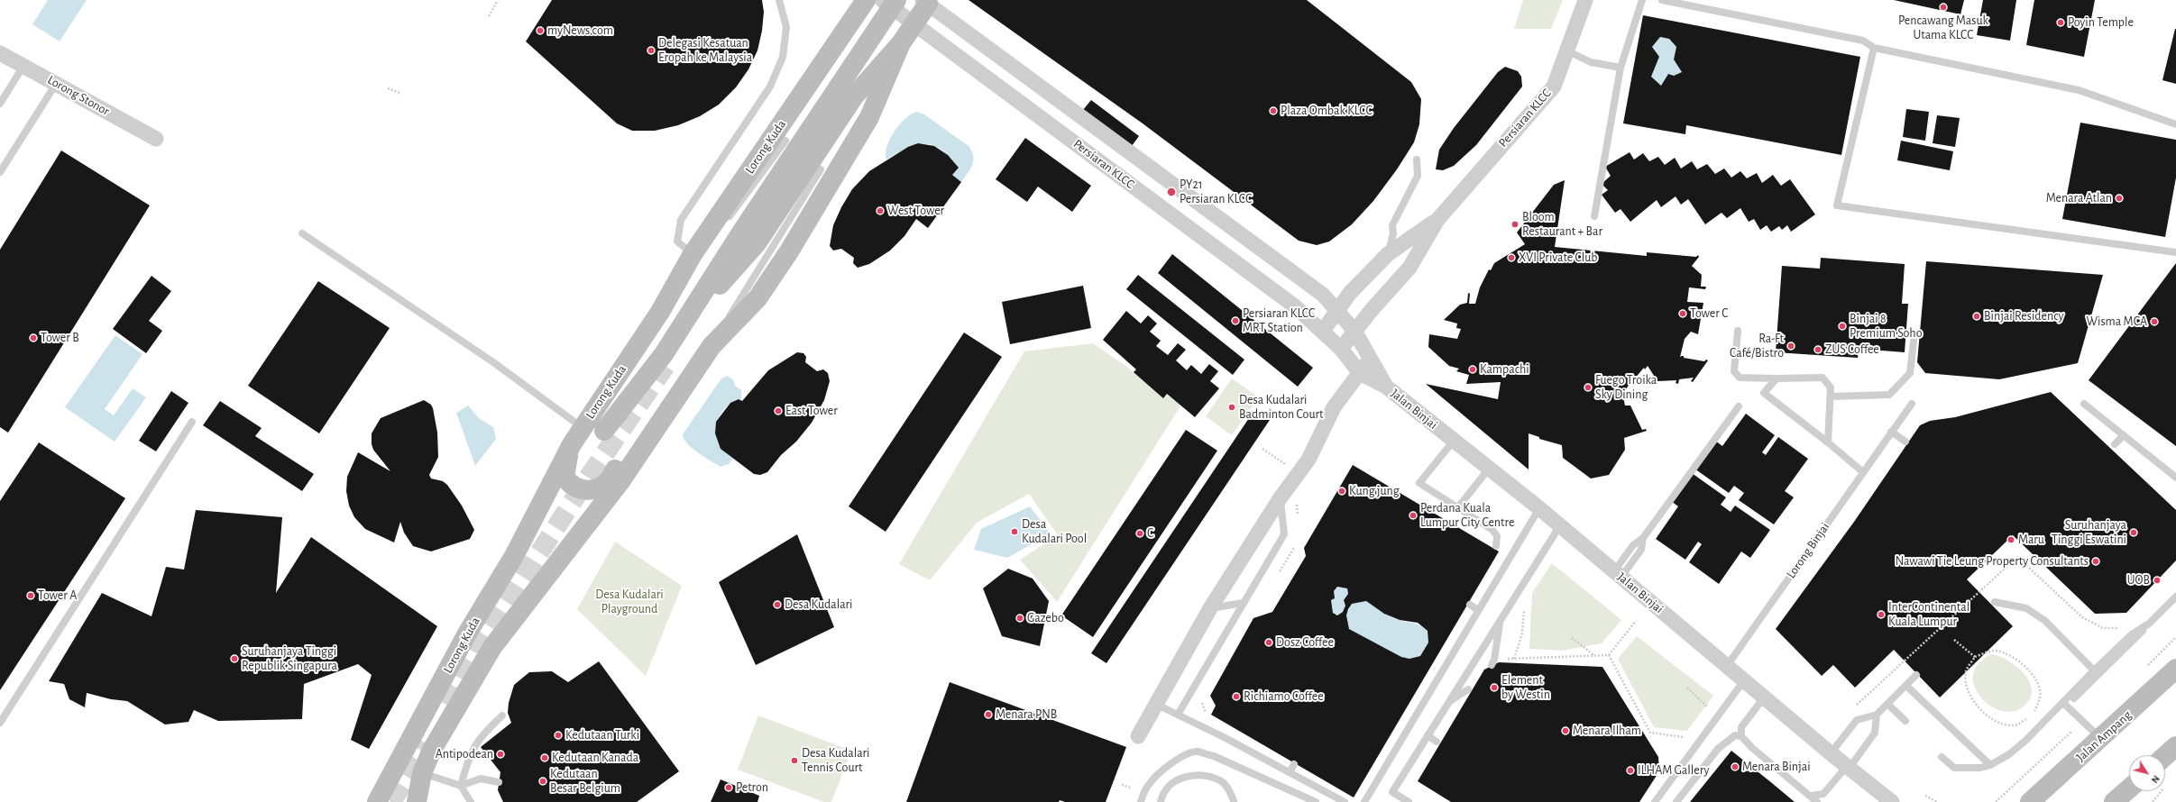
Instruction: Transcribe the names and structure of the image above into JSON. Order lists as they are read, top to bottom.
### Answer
{
  "streets": {
    "street": [
      "Lorong Stonor",
      "Persiaran KLCC",
      "Lorong Kuda",
      "Jalan Binjai",
      "Jalan Ampang"
    ],
    "lane": ["Lorong Binjai"]
  },
  "crossings": [
    ["Persiaran KLCC", "Jalan Binjai"],
    ["Jalan Binjai", "Lorong Binjai"]
  ],
  "parks": ["Desa Kudalari Playground"],
  "places": [
    "Pencawang Masuk Utama KLCC",
    "Poyin Temple",
    "myNews.com",
    "Delegasi Kesatuan Eropah ke Malaysia",
    "Plaza Ombak KLCC",
    "PY21 Persiaran KLCC",
    "Menara Atlan",
    "West Tower",
    "Bloom Restaurant + Bar",
    "XVI Private Club",
    "Tower C",
    "Binjai Residency",
    "Persiaran KLCC MRT Station",
    "Wisma MCA",
    "Binjai 8 Premium Soho",
    "Tower B",
    "Ra-Ft Café/Bistro",
    "ZUS Coffee",
    "Kampachi",
    "Fuego Troika Sky Dining",
    "Desa Kudalari Badminton Court",
    "East Tower",
    "Kung jung",
    "Perdana Kuala Lumpur City Centre",
    "Desa Kudalari Pool",
    "Suruhanjaya Tinggi Eswatini",
    "C",
    "Maru",
    "Nawawi Tie Leung Property Consultants",
    "UOB",
    "Tower A",
    "Desa Kudalari",
    "InterContinental Kuala Lumpur",
    "Gazebo",
    "Dosz Coffee",
    "Suruhanjaya Tinggi Republik Singapura",
    "Element by Westin",
    "Richiamo Coffee",
    "Menara PNB",
    "Menara Ilham",
    "Kedutaan Turki",
    "Antipodean",
    "Kedutaan Kanada",
    "Desa Kudalari Tennis Court",
    "Menara Binjai",
    "ILHAM Gallery",
    "Kedutaan Besar Belgium",
    "Petron"
  ],
  "north": "bottom right"
}
